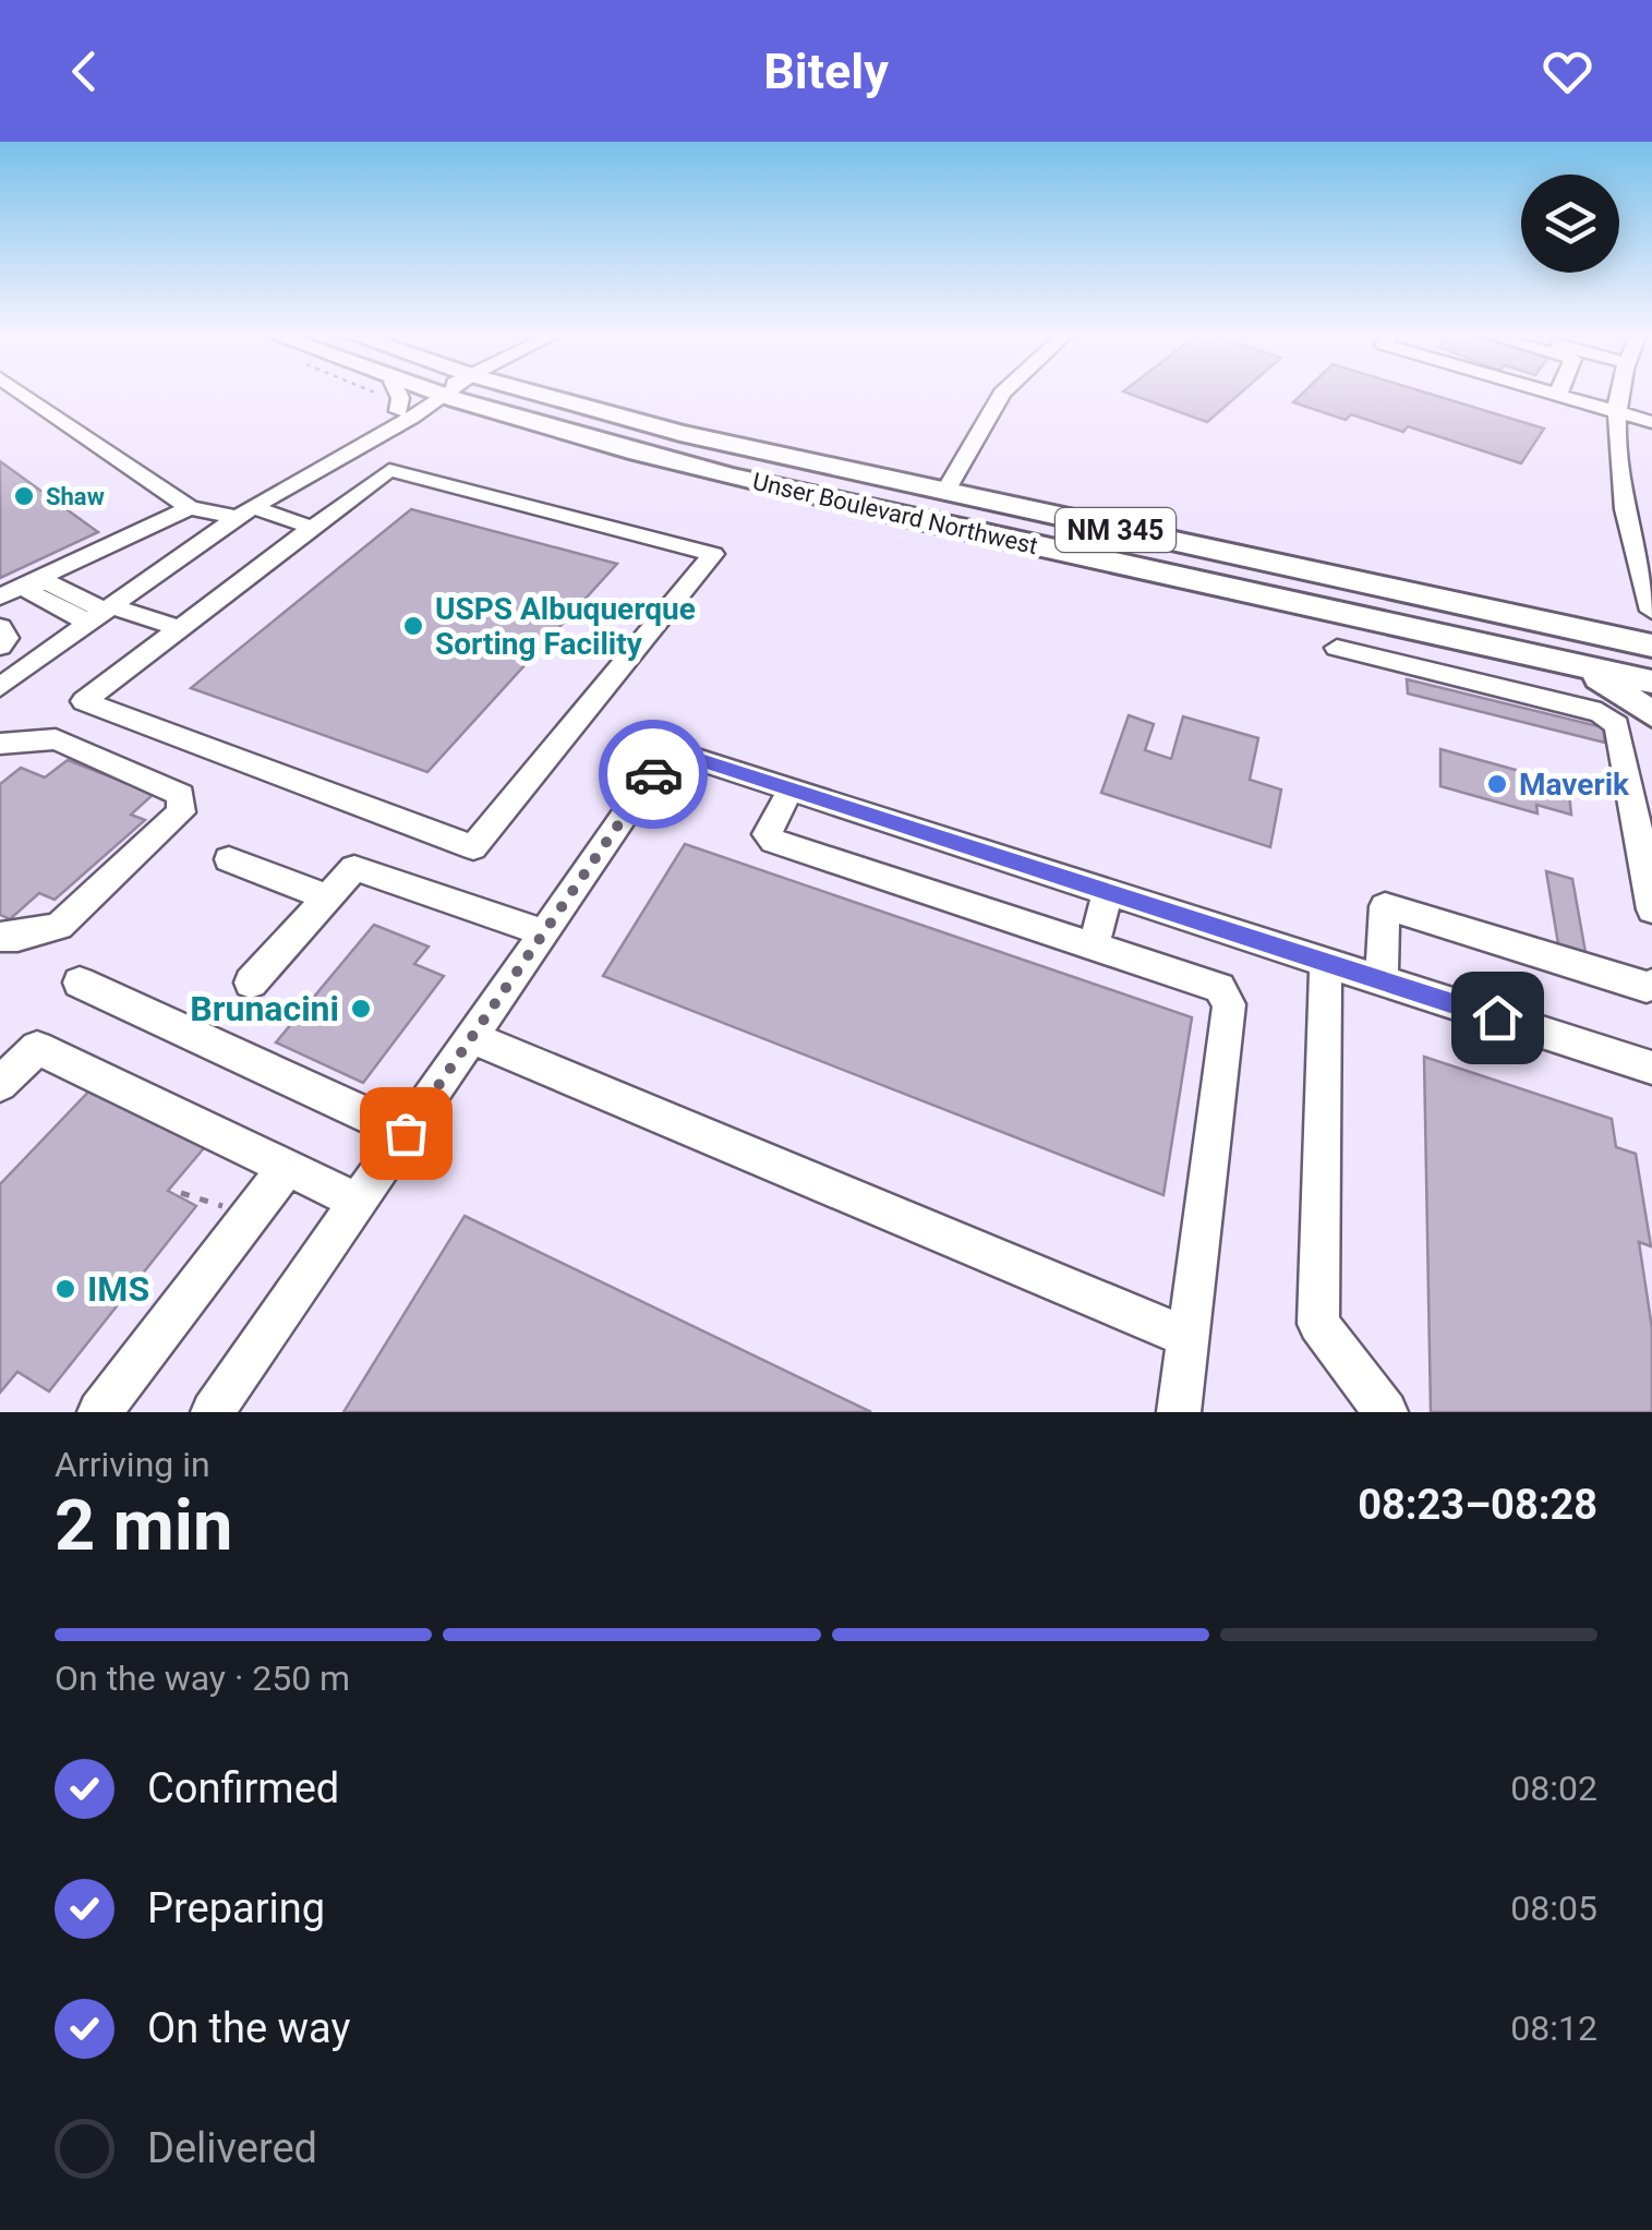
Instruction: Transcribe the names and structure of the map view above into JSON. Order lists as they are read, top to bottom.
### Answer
{
  "streets": {
    "main road": ["Unser Boulevard Northwest", "NM 345"]
  },
  "places": [
    "Shaw",
    "USPS Albuquerque Sorting Facility",
    "Maverik",
    "Brunacini",
    "IMS"
  ],
  "page": {
    "header": "Bitely",
    "heading": ["2 min", "Arriving in", "08:23–08:28"],
    "bar": "On the way · 250 m",
    "list": [
      ["Confirmed", "08:02"],
      ["Preparing", "08:05"],
      ["On the way", "08:12"],
      "Delivered"
    ]
  }
}
